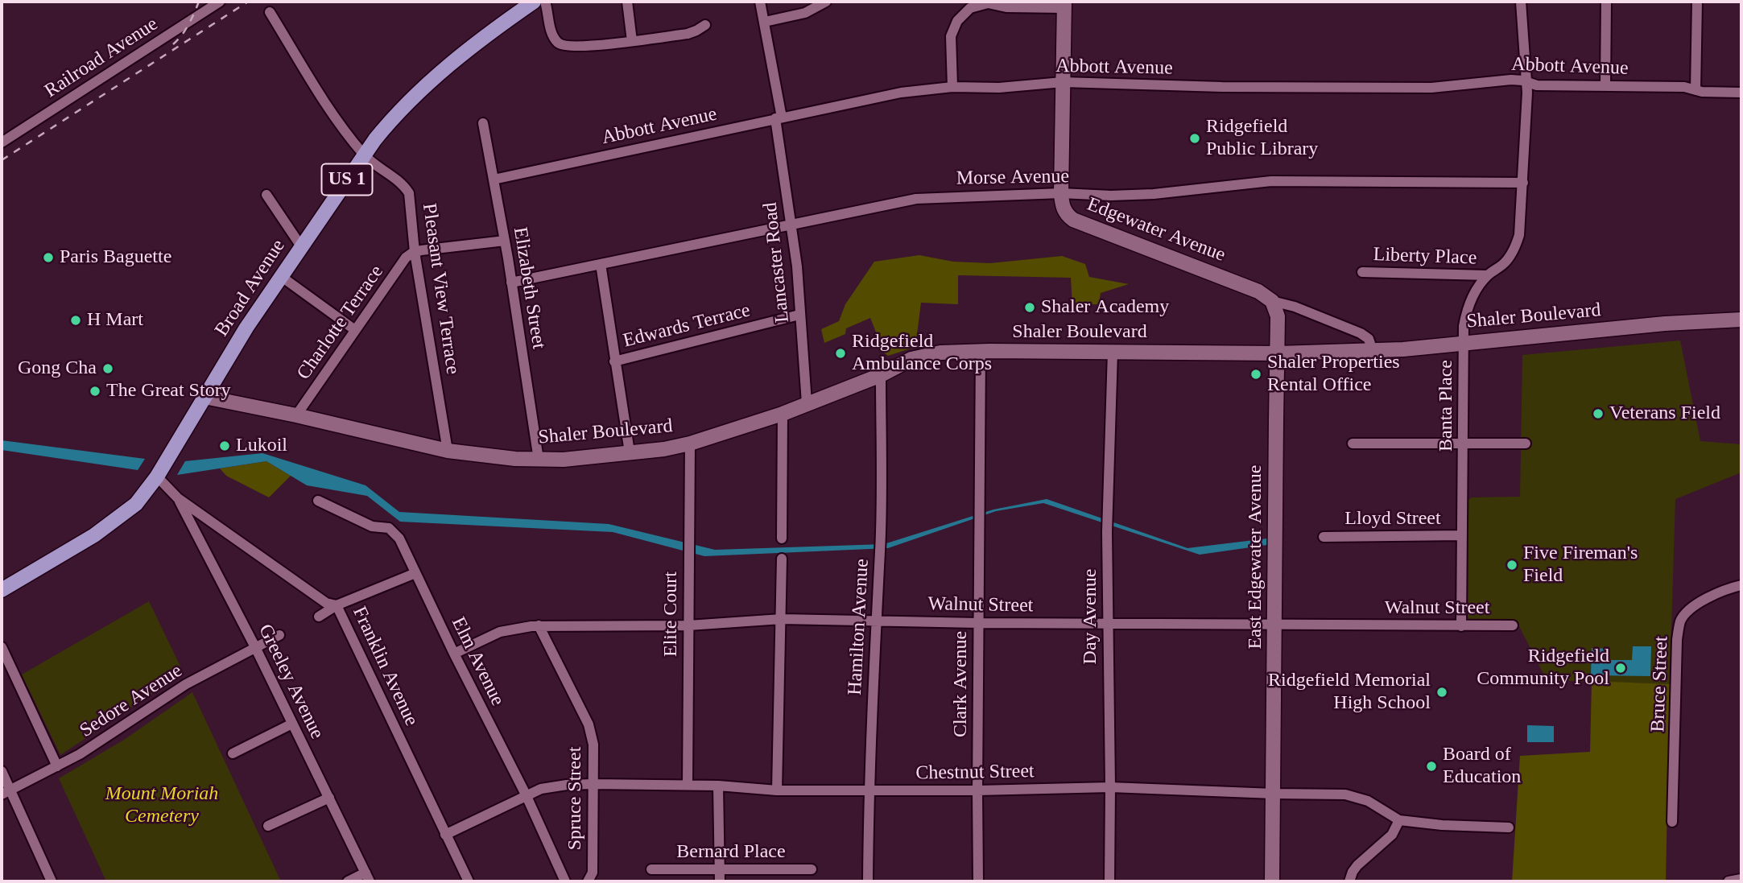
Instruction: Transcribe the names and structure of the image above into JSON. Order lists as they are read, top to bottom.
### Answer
{
  "streets": {
    "main road": ["US 1", "Broad Avenue"],
    "street": [
      "Railroad Avenue",
      "Abbott Avenue",
      "Morse Avenue",
      "Edgewater Avenue",
      "Liberty Place",
      "Lancaster Road",
      "Elizabeth Street",
      "Pleasant View Terrace",
      "Shaler Boulevard",
      "Charlotte Terrace",
      "Edwards Terrace",
      "Banta Place",
      "Lloyd Street",
      "East Edgewater Avenue",
      "Walnut Street",
      "Elite Court",
      "Day Avenue",
      "Hamilton Avenue",
      "Elm Avenue",
      "Franklin Avenue",
      "Greeley Avenue",
      "Clark Avenue",
      "Bruce Street",
      "Sedore Avenue",
      "Chestnut Street",
      "Spruce Street",
      "Bernard Place"
    ]
  },
  "crossings": [
    ["Abbott Avenue", "Edgewater Avenue"],
    ["Abbott Avenue", "Lancaster Road"],
    ["Abbott Avenue", "Elizabeth Street"],
    ["Abbott Avenue", "Banta Place"],
    ["Morse Avenue", "Edgewater Avenue"],
    ["Morse Avenue", "Lancaster Road"],
    ["Morse Avenue", "Elizabeth Street"],
    ["Morse Avenue", "Banta Place"],
    ["Edgewater Avenue", "East Edgewater Avenue"],
    ["Liberty Place", "Banta Place"],
    ["Lancaster Road", "Shaler Boulevard"],
    ["Lancaster Road", "Edwards Terrace"],
    ["Broad Avenue", "Pleasant View Terrace"],
    ["Broad Avenue", "Shaler Boulevard"],
    ["Broad Avenue", "Franklin Avenue"],
    ["Elizabeth Street", "Shaler Boulevard"],
    ["Pleasant View Terrace", "Shaler Boulevard"],
    ["Pleasant View Terrace", "Charlotte Terrace"],
    ["Shaler Boulevard", "Charlotte Terrace"],
    ["Shaler Boulevard", "Banta Place"],
    ["Shaler Boulevard", "East Edgewater Avenue"],
    ["Shaler Boulevard", "Elite Court"],
    ["Shaler Boulevard", "Day Avenue"],
    ["Shaler Boulevard", "Hamilton Avenue"],
    ["Shaler Boulevard", "Clark Avenue"],
    ["Banta Place", "Lloyd Street"],
    ["Banta Place", "Walnut Street"],
    ["East Edgewater Avenue", "Walnut Street"],
    ["East Edgewater Avenue", "Chestnut Street"],
    ["Walnut Street", "Elite Court"],
    ["Walnut Street", "Day Avenue"],
    ["Walnut Street", "Hamilton Avenue"],
    ["Walnut Street", "Elm Avenue"],
    ["Walnut Street", "Clark Avenue"],
    ["Walnut Street", "Spruce Street"],
    ["Elite Court", "Chestnut Street"],
    ["Day Avenue", "Chestnut Street"],
    ["Hamilton Avenue", "Chestnut Street"],
    ["Elm Avenue", "Chestnut Street"],
    ["Franklin Avenue", "Greeley Avenue"],
    ["Franklin Avenue", "Chestnut Street"],
    ["Greeley Avenue", "Sedore Avenue"],
    ["Clark Avenue", "Chestnut Street"],
    ["Chestnut Street", "Spruce Street"]
  ],
  "parks": ["Mount Moriah Cemetery"],
  "places": [
    "Ridgefield Public Library",
    "Paris Baguette",
    "Shaler Academy",
    "H Mart",
    "Ridgefield Ambulance Corps",
    "Gong Cha",
    "Shaler Properties Rental Office",
    "The Great Story",
    "Veterans Field",
    "Lukoil",
    "Five Fireman's Field",
    "Ridgefield Community Pool",
    "Ridgefield Memorial High School",
    "Board of Education"
  ]
}
